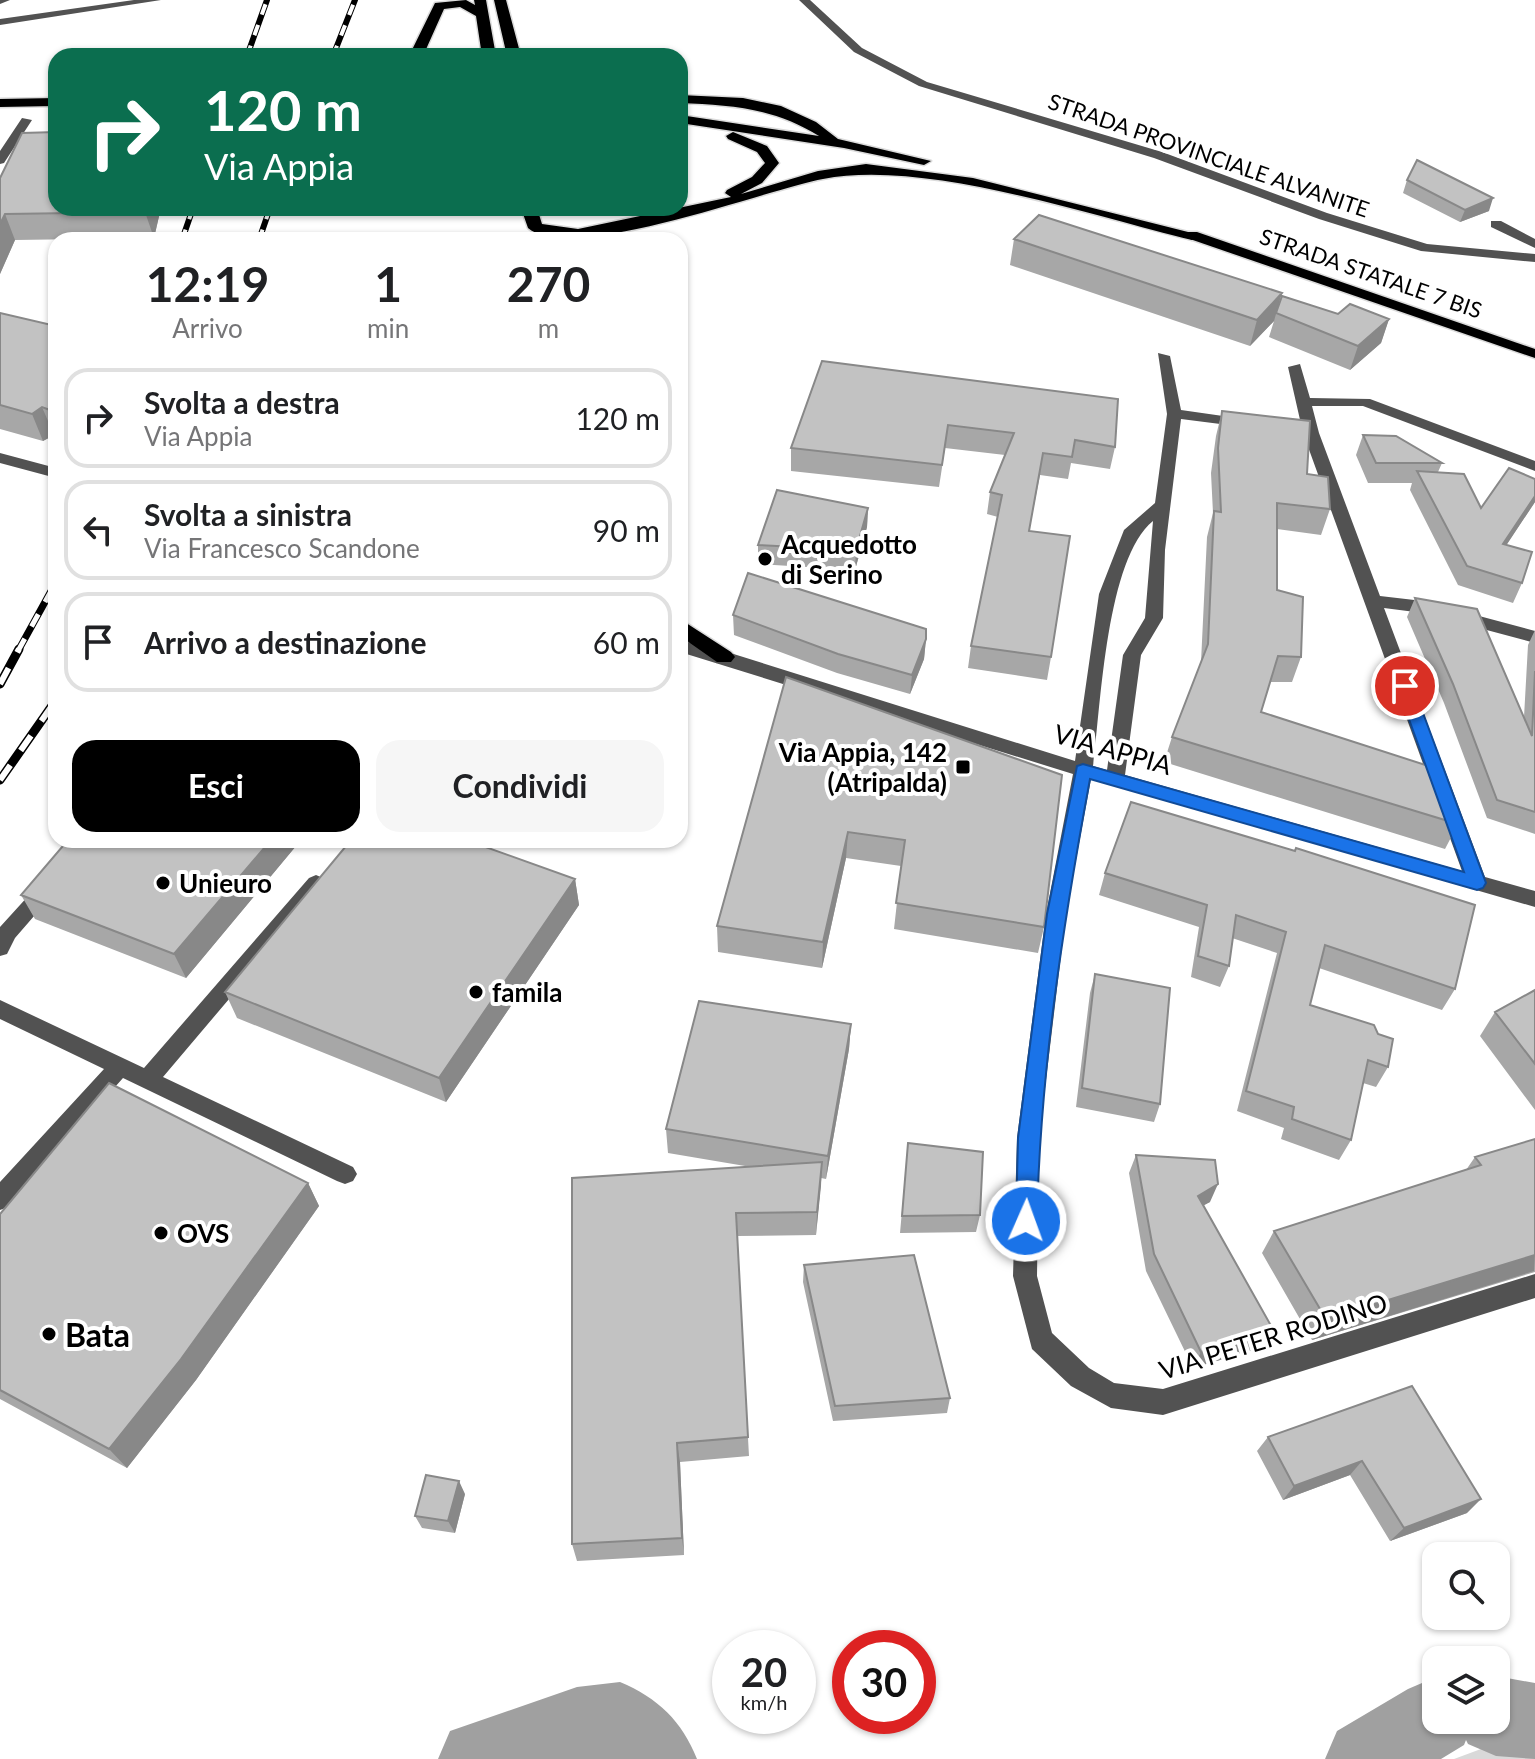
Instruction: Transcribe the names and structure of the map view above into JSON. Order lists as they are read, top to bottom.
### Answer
{
  "streets": {
    "main road": ["STRADA STATALE 7 BIS"],
    "street": ["STRADA PROVINCIALE ALVANITE", "VIA APPIA", "VIA PETER RODINO"]
  },
  "crossings": [
    ["VIA APPIA", "VIA PETER RODINO"]
  ],
  "places": {
    "other": [
      "Acquedotto di Serino",
      "Unieuro",
      "famila",
      "OVS",
      "Bata"
    ],
    "transit": ["Via Appia, 142 (Atripalda)"]
  },
  "page": {
    "turn": ["120 m", "Via Appia"],
    "eta": [
      "12:19",
      "Arrivo",
      "1",
      "min",
      "270",
      "m"
    ],
    "list": [
      {
        "name": "Svolta a destra",
        "note": "Via Appia",
        "value": "120 m"
      },
      {
        "name": "Svolta a sinistra",
        "note": "Via Francesco Scandone",
        "value": "90 m"
      },
      {
        "name": "Arrivo a destinazione",
        "value": "60 m"
      }
    ],
    "buttons": ["Esci", "Condividi"],
    "speed": "20 km/h",
    "limit": "30"
  }
}
